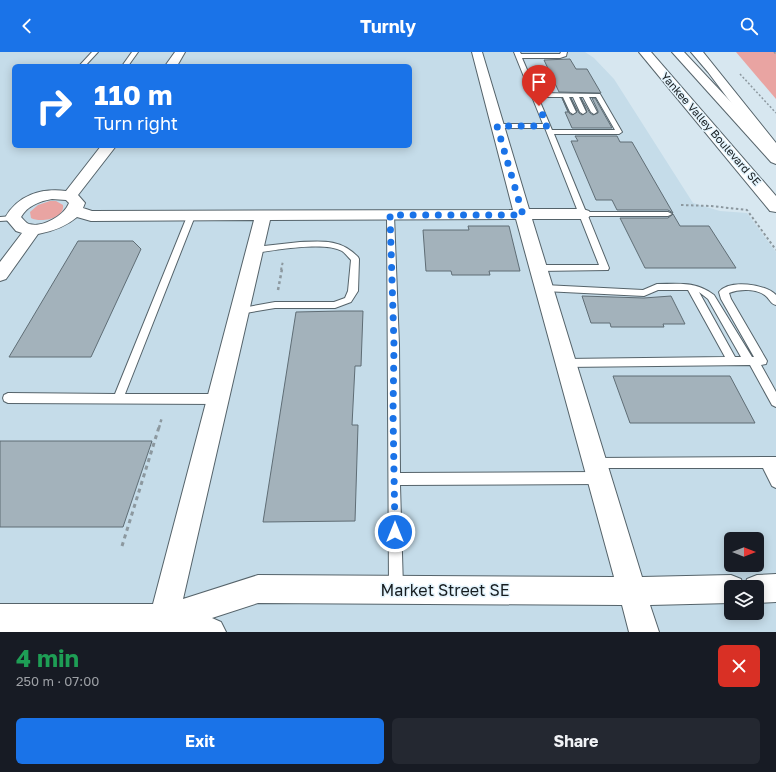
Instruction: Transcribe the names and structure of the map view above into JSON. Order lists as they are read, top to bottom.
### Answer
{
  "streets": {
    "main road": ["Yankee Valley Boulevard SE"],
    "street": ["Market Street SE"]
  },
  "north": "right",
  "page": {
    "header": "Turnly",
    "turn": ["110 m", "Turn right"],
    "heading": ["4 min", "250 m · 07:00"],
    "buttons": ["Exit", "Share"]
  }
}
